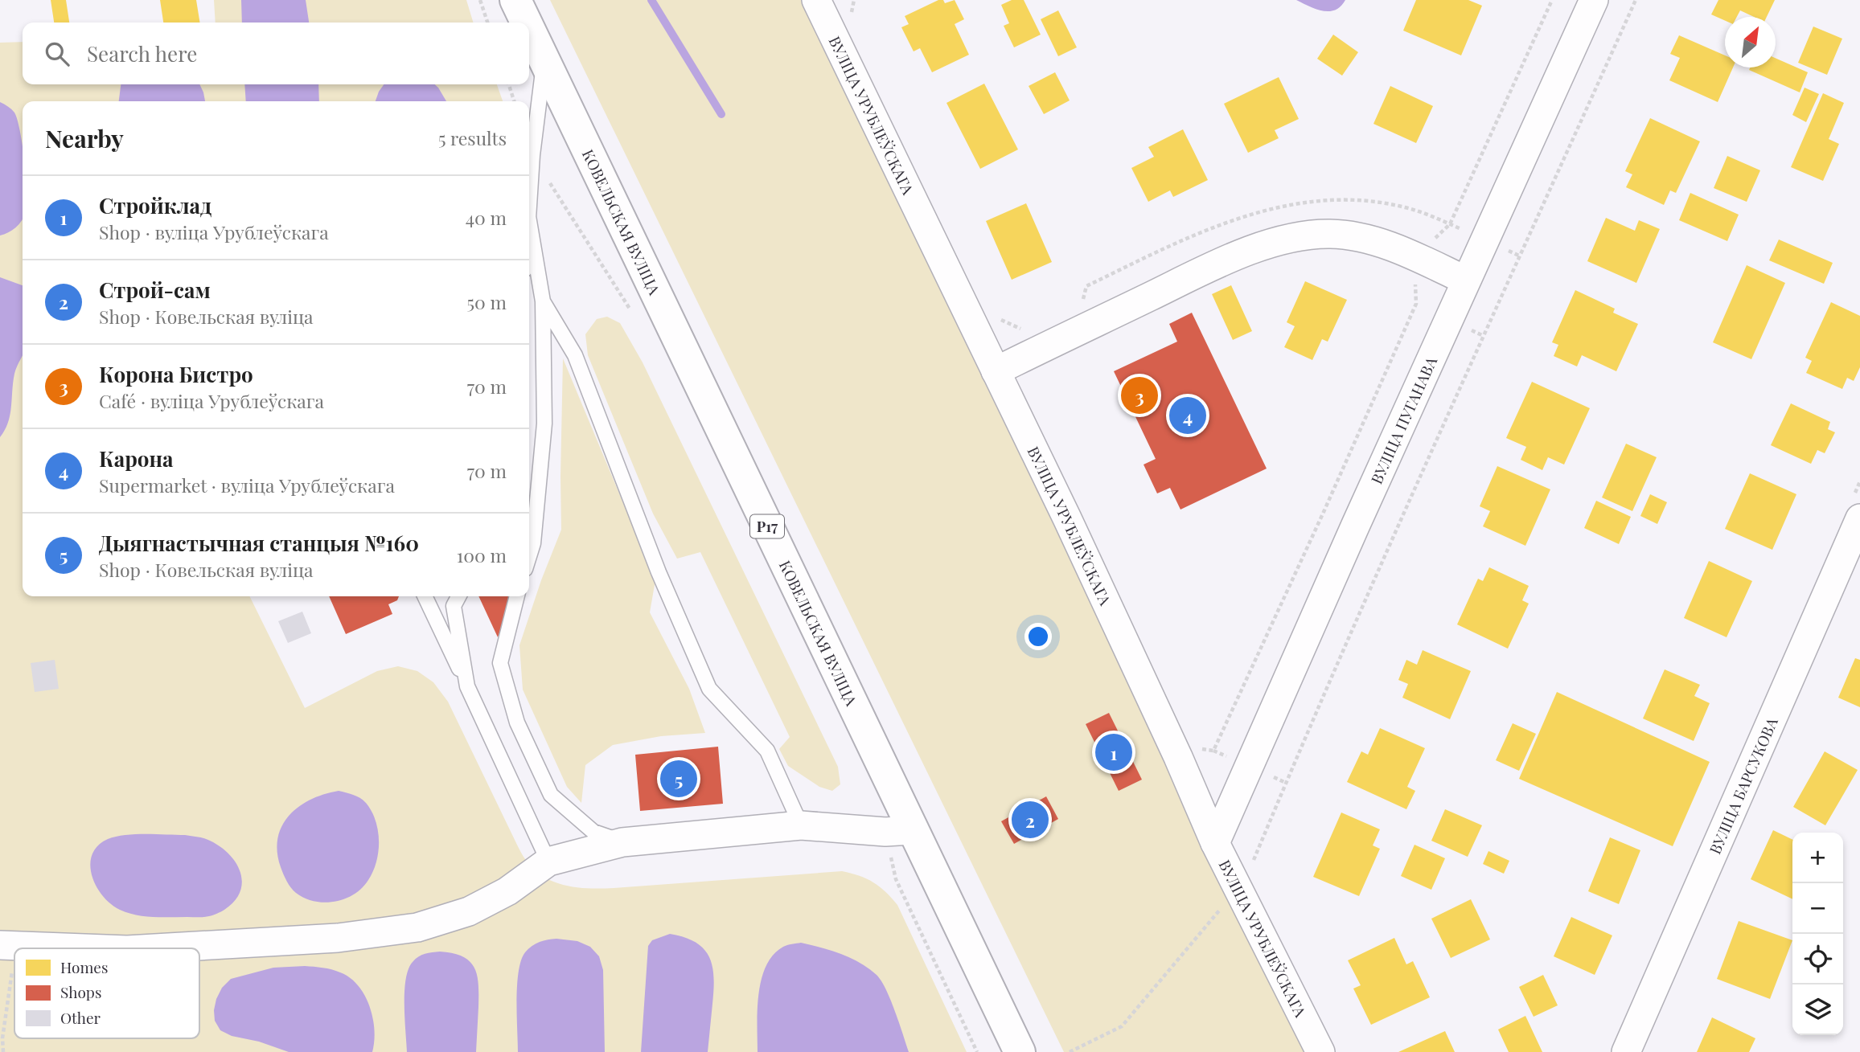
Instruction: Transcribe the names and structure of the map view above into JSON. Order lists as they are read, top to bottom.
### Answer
{
  "streets": {
    "highway": ["КОВЕЛЬСКАЯ ВУЛІЦА", "Р17"],
    "street": ["ВУЛІЦА УРУБЛЕЎСКАГА", "ВУЛІЦА ПУГАНАВА", "ВУЛІЦА БАРСУКОВА"]
  },
  "crossings": [
    ["ВУЛІЦА УРУБЛЕЎСКАГА", "ВУЛІЦА ПУГАНАВА"]
  ],
  "legend": ["Homes", "Shops", "Other"],
  "north": "top right",
  "page": {
    "search": "Search here",
    "heading": ["Nearby", "5 results"],
    "list": [
      {
        "mark": "1",
        "name": "Стройклад",
        "note": "Shop · вуліца Урублеўскага",
        "value": "40 m"
      },
      {
        "mark": "2",
        "name": "Строй-сам",
        "note": "Shop · Ковельская вуліца",
        "value": "50 m"
      },
      {
        "mark": "3",
        "name": "Корона Бистро",
        "note": "Café · вуліца Урублеўскага",
        "value": "70 m"
      },
      {
        "mark": "4",
        "name": "Карона",
        "note": "Supermarket · вуліца Урублеўскага",
        "value": "70 m"
      },
      {
        "mark": "5",
        "name": "Дыягнастычная станцыя №160",
        "note": "Shop · Ковельская вуліца",
        "value": "100 m"
      }
    ],
    "pins": [
      "3",
      "4",
      "1",
      "5",
      "2"
    ],
    "map_buttons": ["+", "−"]
  }
}
